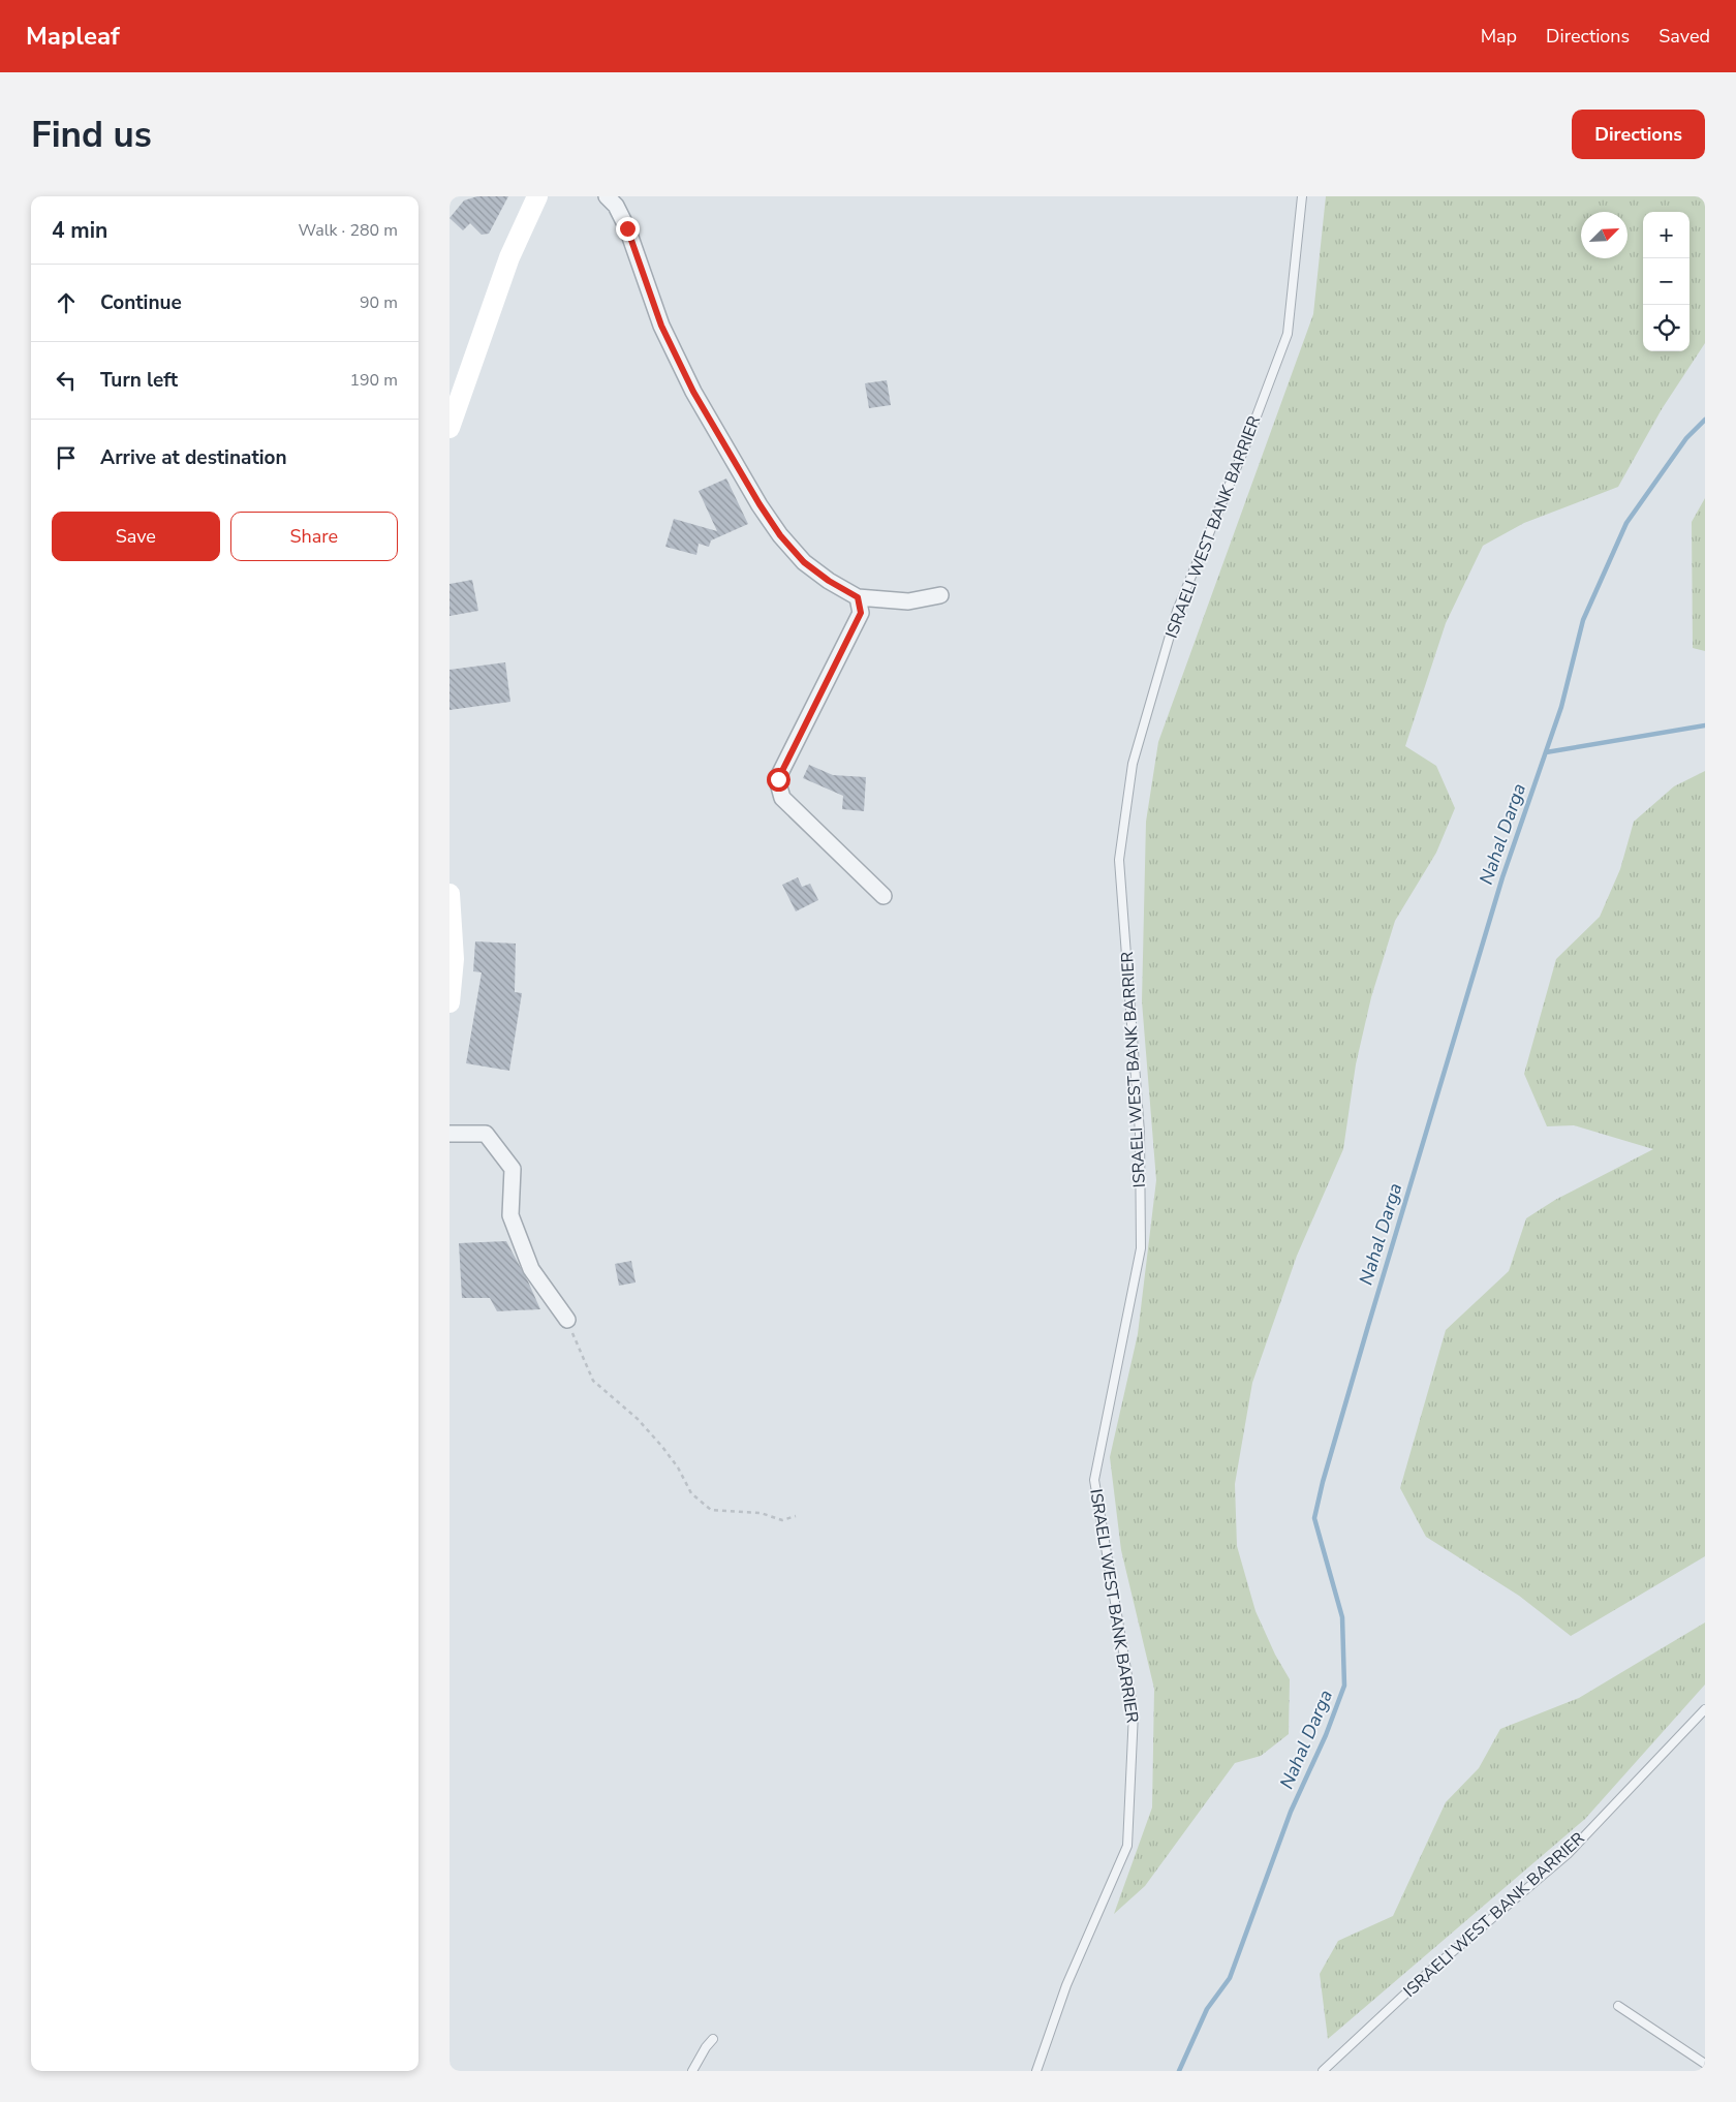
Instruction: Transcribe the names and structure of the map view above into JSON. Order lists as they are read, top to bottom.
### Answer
{
  "streets": {
    "lane": ["ISRAELI WEST BANK BARRIER"]
  },
  "water": ["Nahal Darga"],
  "north": "top right",
  "page": {
    "header": "Mapleaf",
    "nav": ["Map", "Directions", "Saved"],
    "buttons": [
      "Directions",
      ["Save", "Share"]
    ],
    "title": "Find us",
    "heading": ["4 min", "Walk · 280 m"],
    "map_buttons": ["+", "−"],
    "list": [
      ["Continue", "90 m"],
      ["Turn left", "190 m"],
      "Arrive at destination"
    ]
  }
}
